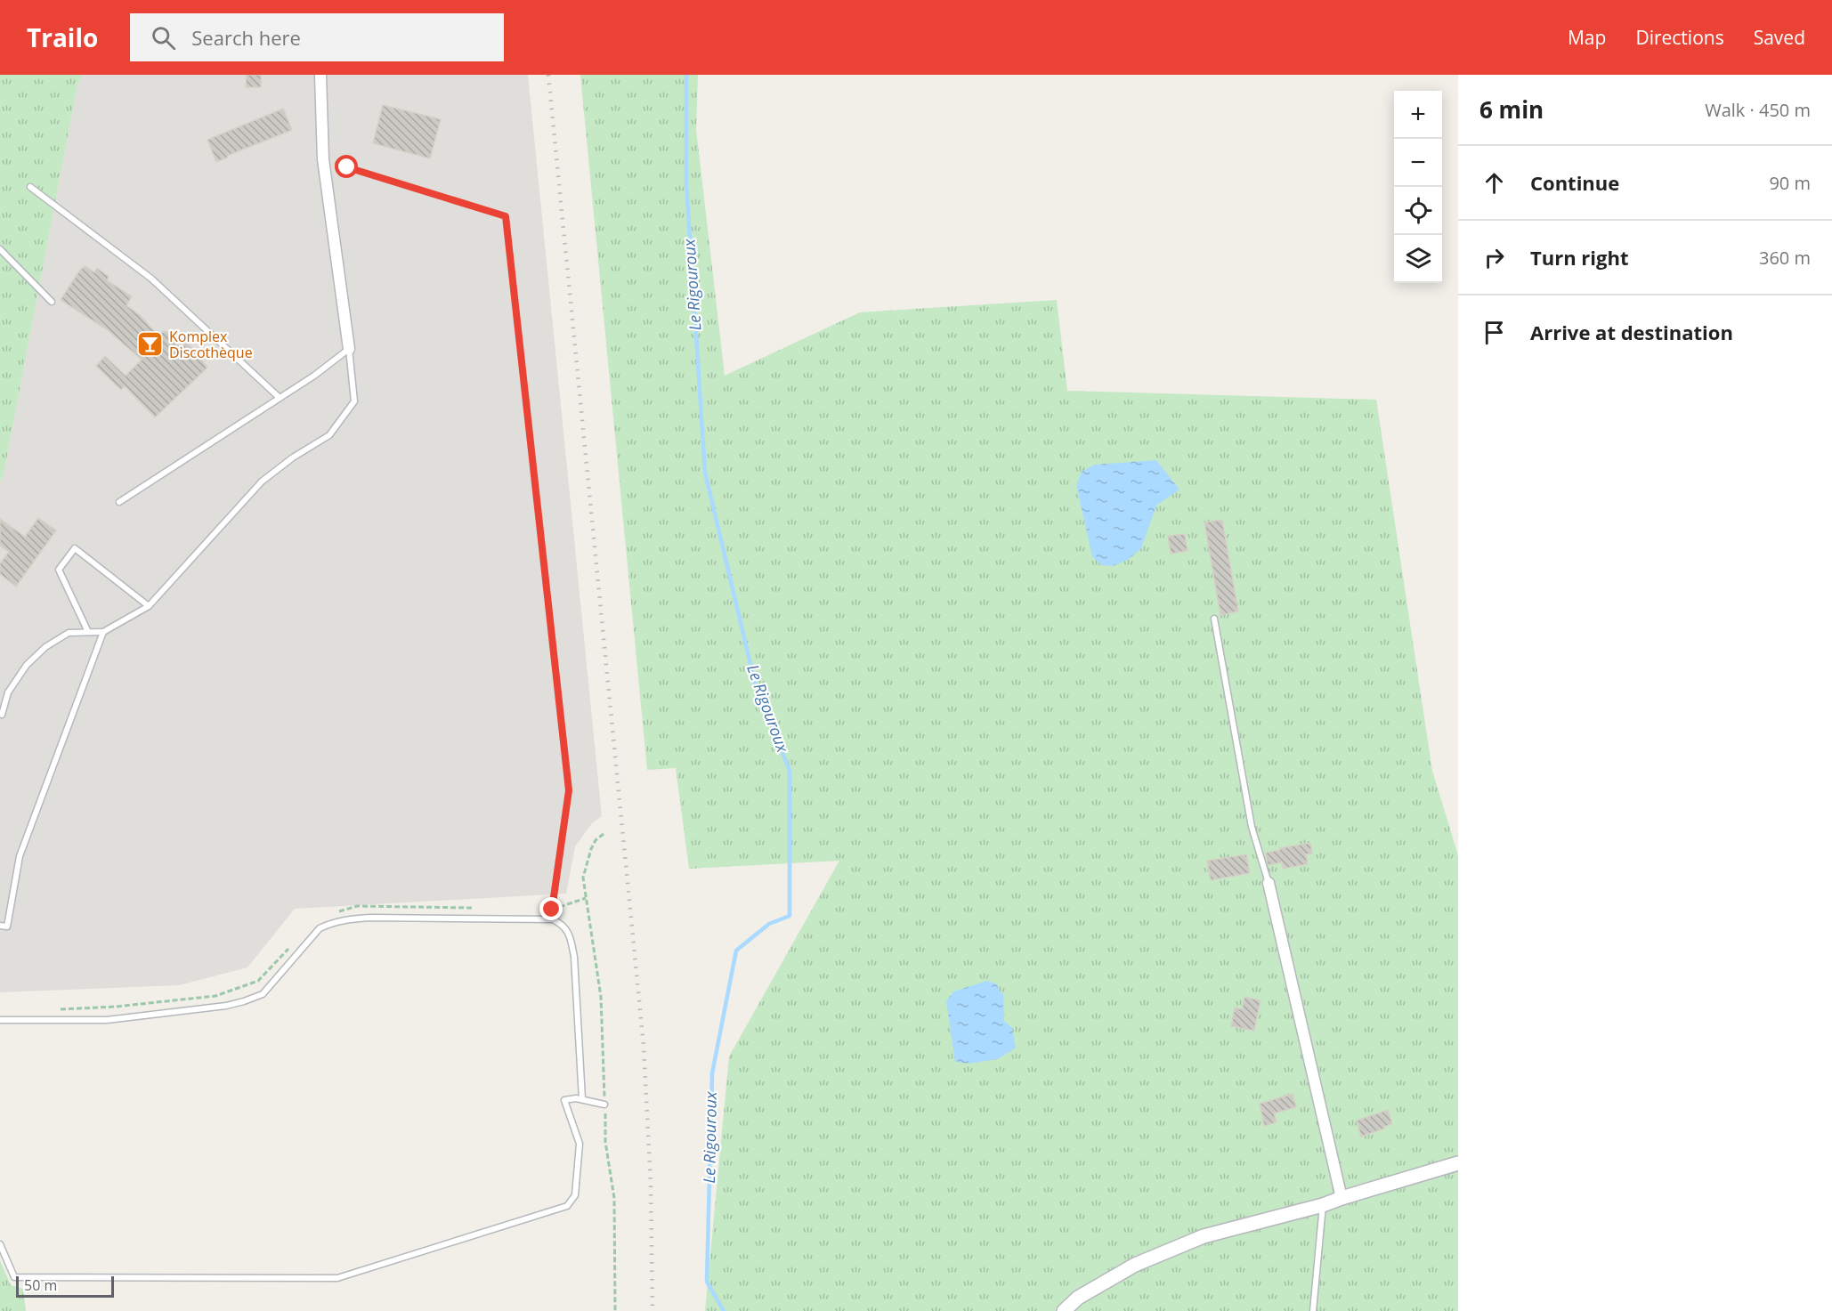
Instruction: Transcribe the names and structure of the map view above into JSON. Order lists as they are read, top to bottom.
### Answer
{
  "water": ["Le Rigouroux"],
  "places": {
    "bar": ["Komplex Discothèque"]
  },
  "scale_bar": "50 m",
  "page": {
    "header": "Trailo",
    "search": "Search here",
    "nav": ["Map", "Directions", "Saved"],
    "heading": ["6 min", "Walk · 450 m"],
    "map_buttons": ["+", "−"],
    "list": [
      ["Continue", "90 m"],
      ["Turn right", "360 m"],
      "Arrive at destination"
    ],
    "scale": "50 m"
  }
}
